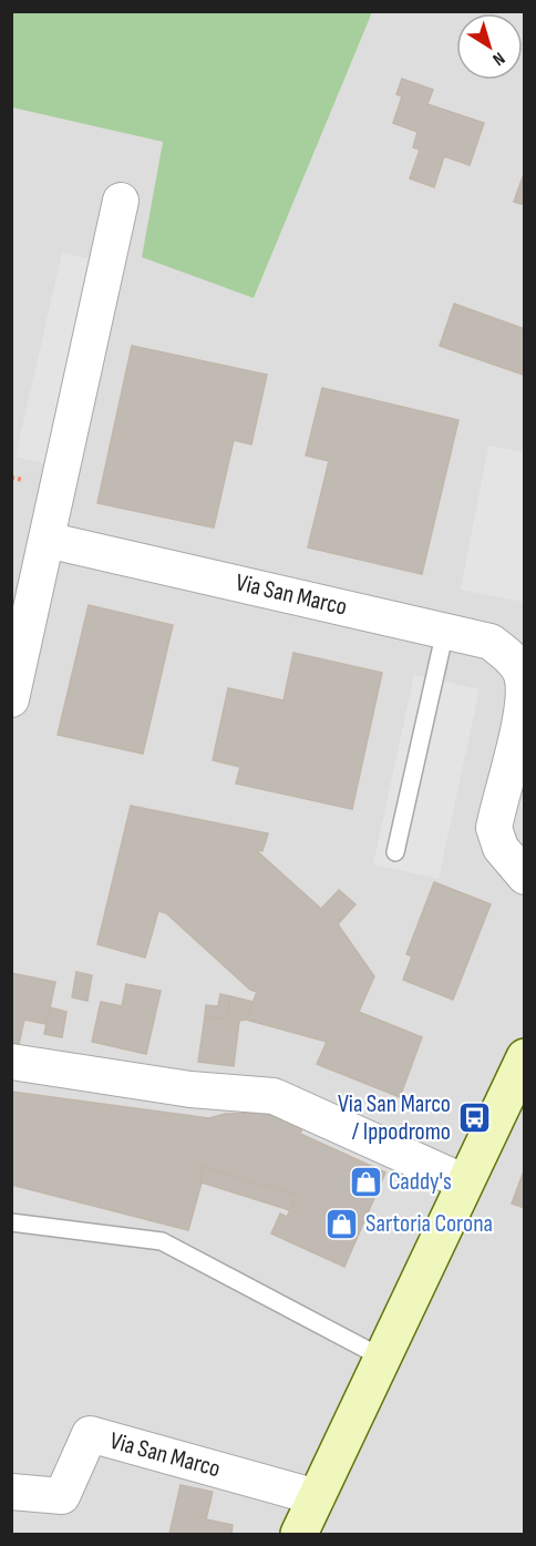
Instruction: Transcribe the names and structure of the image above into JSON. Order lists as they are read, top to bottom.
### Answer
{
  "streets": {
    "street": ["Via San Marco"]
  },
  "places": {
    "bus stop": ["Via San Marco / Ippodromo"],
    "shop": ["Caddy's", "Sartoria Corona"]
  },
  "north": "bottom right"
}
